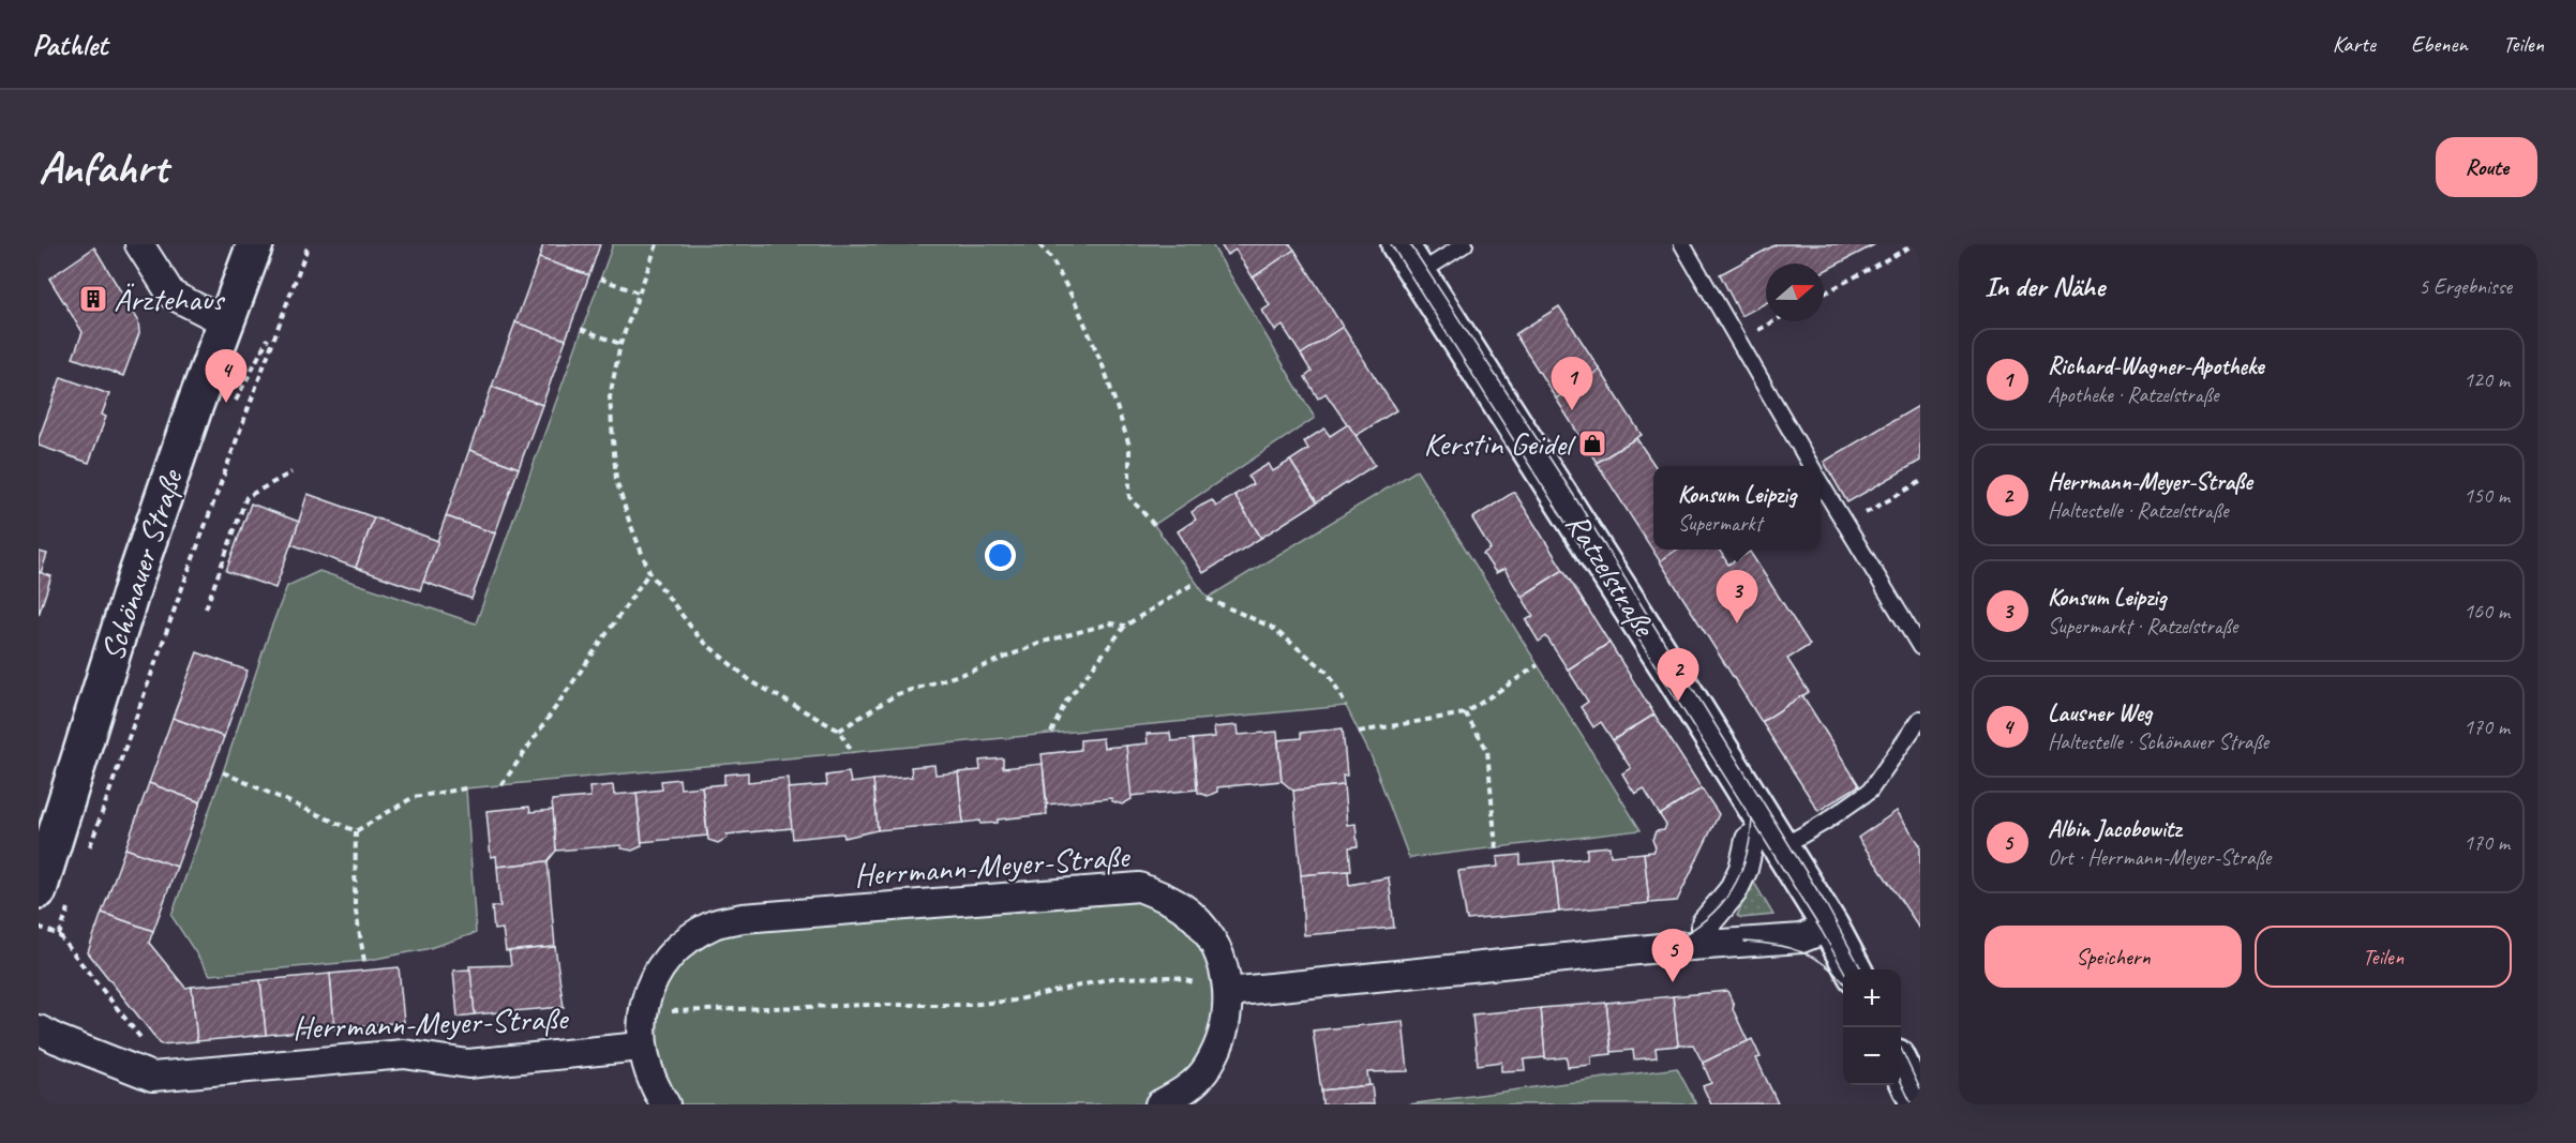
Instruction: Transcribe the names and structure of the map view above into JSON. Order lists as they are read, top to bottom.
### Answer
{
  "streets": {
    "main road": ["Schönauer Straße", "Ratzelstraße"],
    "street": ["Herrmann-Meyer-Straße"]
  },
  "places": {
    "building": ["Ärztehaus"],
    "shop": ["Kerstin Geidel"]
  },
  "north": "right",
  "page": {
    "header": "Pathlet",
    "nav": ["Karte", "Ebenen", "Teilen"],
    "buttons": [
      "Route",
      ["Speichern", "Teilen"]
    ],
    "title": "Anfahrt",
    "heading": ["In der Nähe", "5 Ergebnisse"],
    "list": [
      {
        "mark": "1",
        "name": "Richard-Wagner-Apotheke",
        "note": "Apotheke · Ratzelstraße",
        "value": "120 m"
      },
      {
        "mark": "2",
        "name": "Herrmann-Meyer-Straße",
        "note": "Haltestelle · Ratzelstraße",
        "value": "150 m"
      },
      {
        "mark": "3",
        "name": "Konsum Leipzig",
        "note": "Supermarkt · Ratzelstraße",
        "value": "160 m"
      },
      {
        "mark": "4",
        "name": "Lausner Weg",
        "note": "Haltestelle · Schönauer Straße",
        "value": "170 m"
      },
      {
        "mark": "5",
        "name": "Albin Jacobowitz",
        "note": "Ort · Herrmann-Meyer-Straße",
        "value": "170 m"
      }
    ],
    "pins": [
      "4",
      "1",
      "3",
      "2",
      "5"
    ],
    "popup": ["Konsum Leipzig", "Supermarkt"],
    "map_buttons": ["+", "−"]
  }
}
